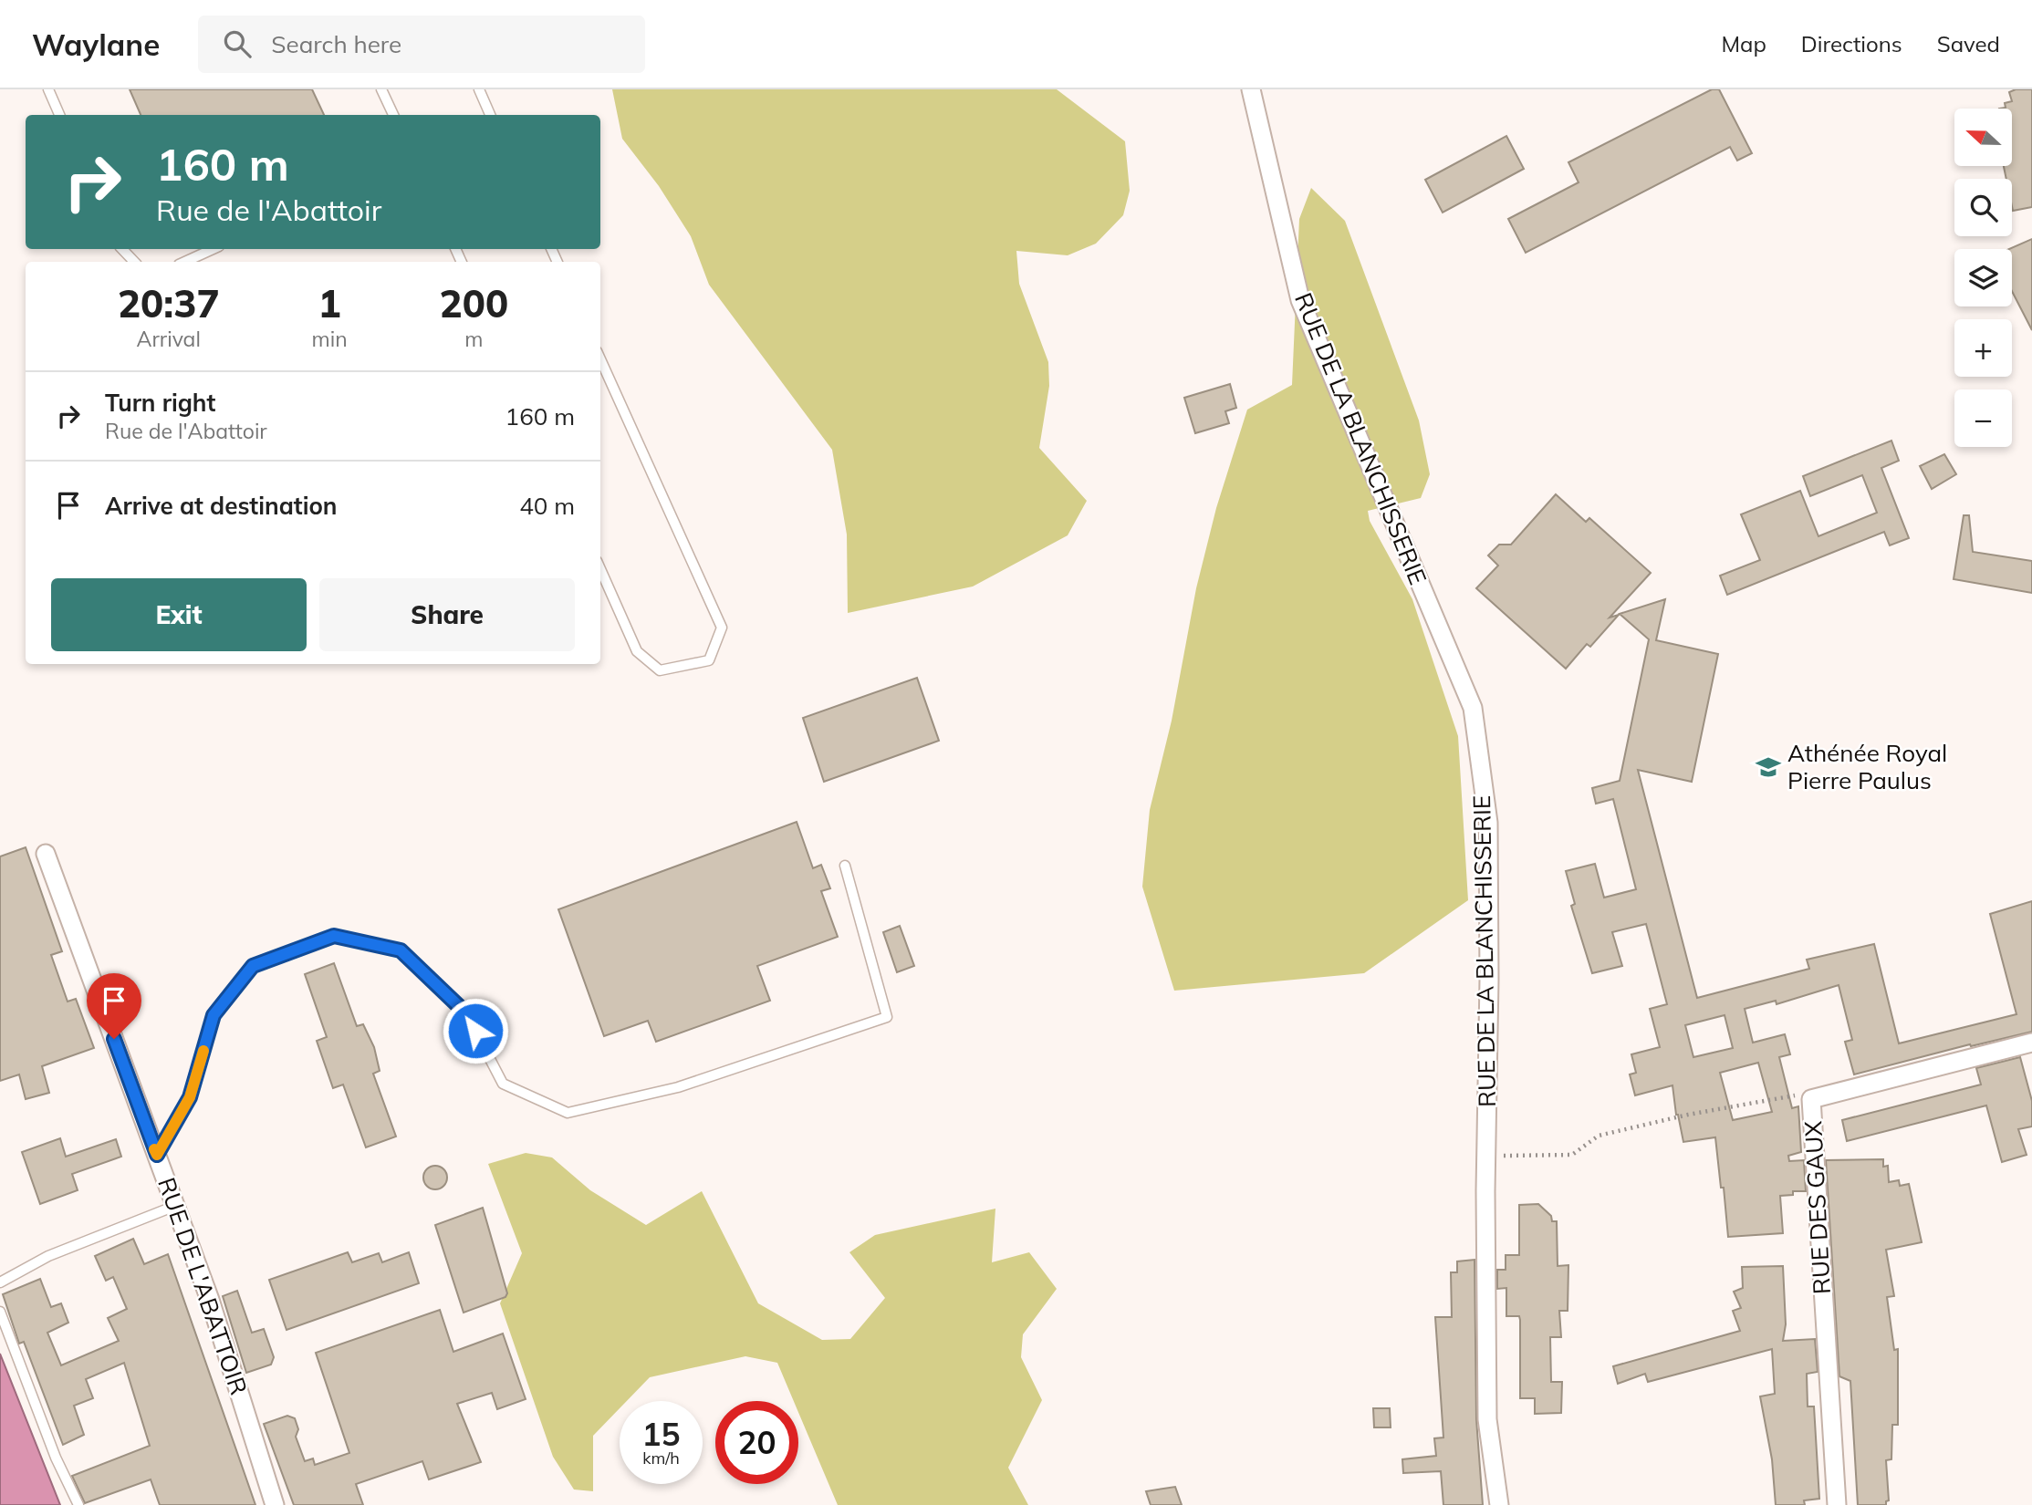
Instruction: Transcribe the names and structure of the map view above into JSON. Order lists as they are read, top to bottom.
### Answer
{
  "streets": {
    "street": ["RUE DE LA BLANCHISSERIE", "RUE DES GAUX", "RUE DE L'ABATTOIR"]
  },
  "places": {
    "school or university": ["Athénée Royal Pierre Paulus"]
  },
  "north": "left",
  "page": {
    "header": "Waylane",
    "search": "Search here",
    "nav": ["Map", "Directions", "Saved"],
    "map_buttons": ["+", "−"],
    "turn": ["160 m", "Rue de l'Abattoir"],
    "eta": [
      "20:37",
      "Arrival",
      "1",
      "min",
      "200",
      "m"
    ],
    "list": [
      {
        "name": "Turn right",
        "note": "Rue de l'Abattoir",
        "value": "160 m"
      },
      {
        "name": "Arrive at destination",
        "value": "40 m"
      }
    ],
    "buttons": ["Exit", "Share"],
    "speed": "15 km/h",
    "limit": "20"
  }
}
